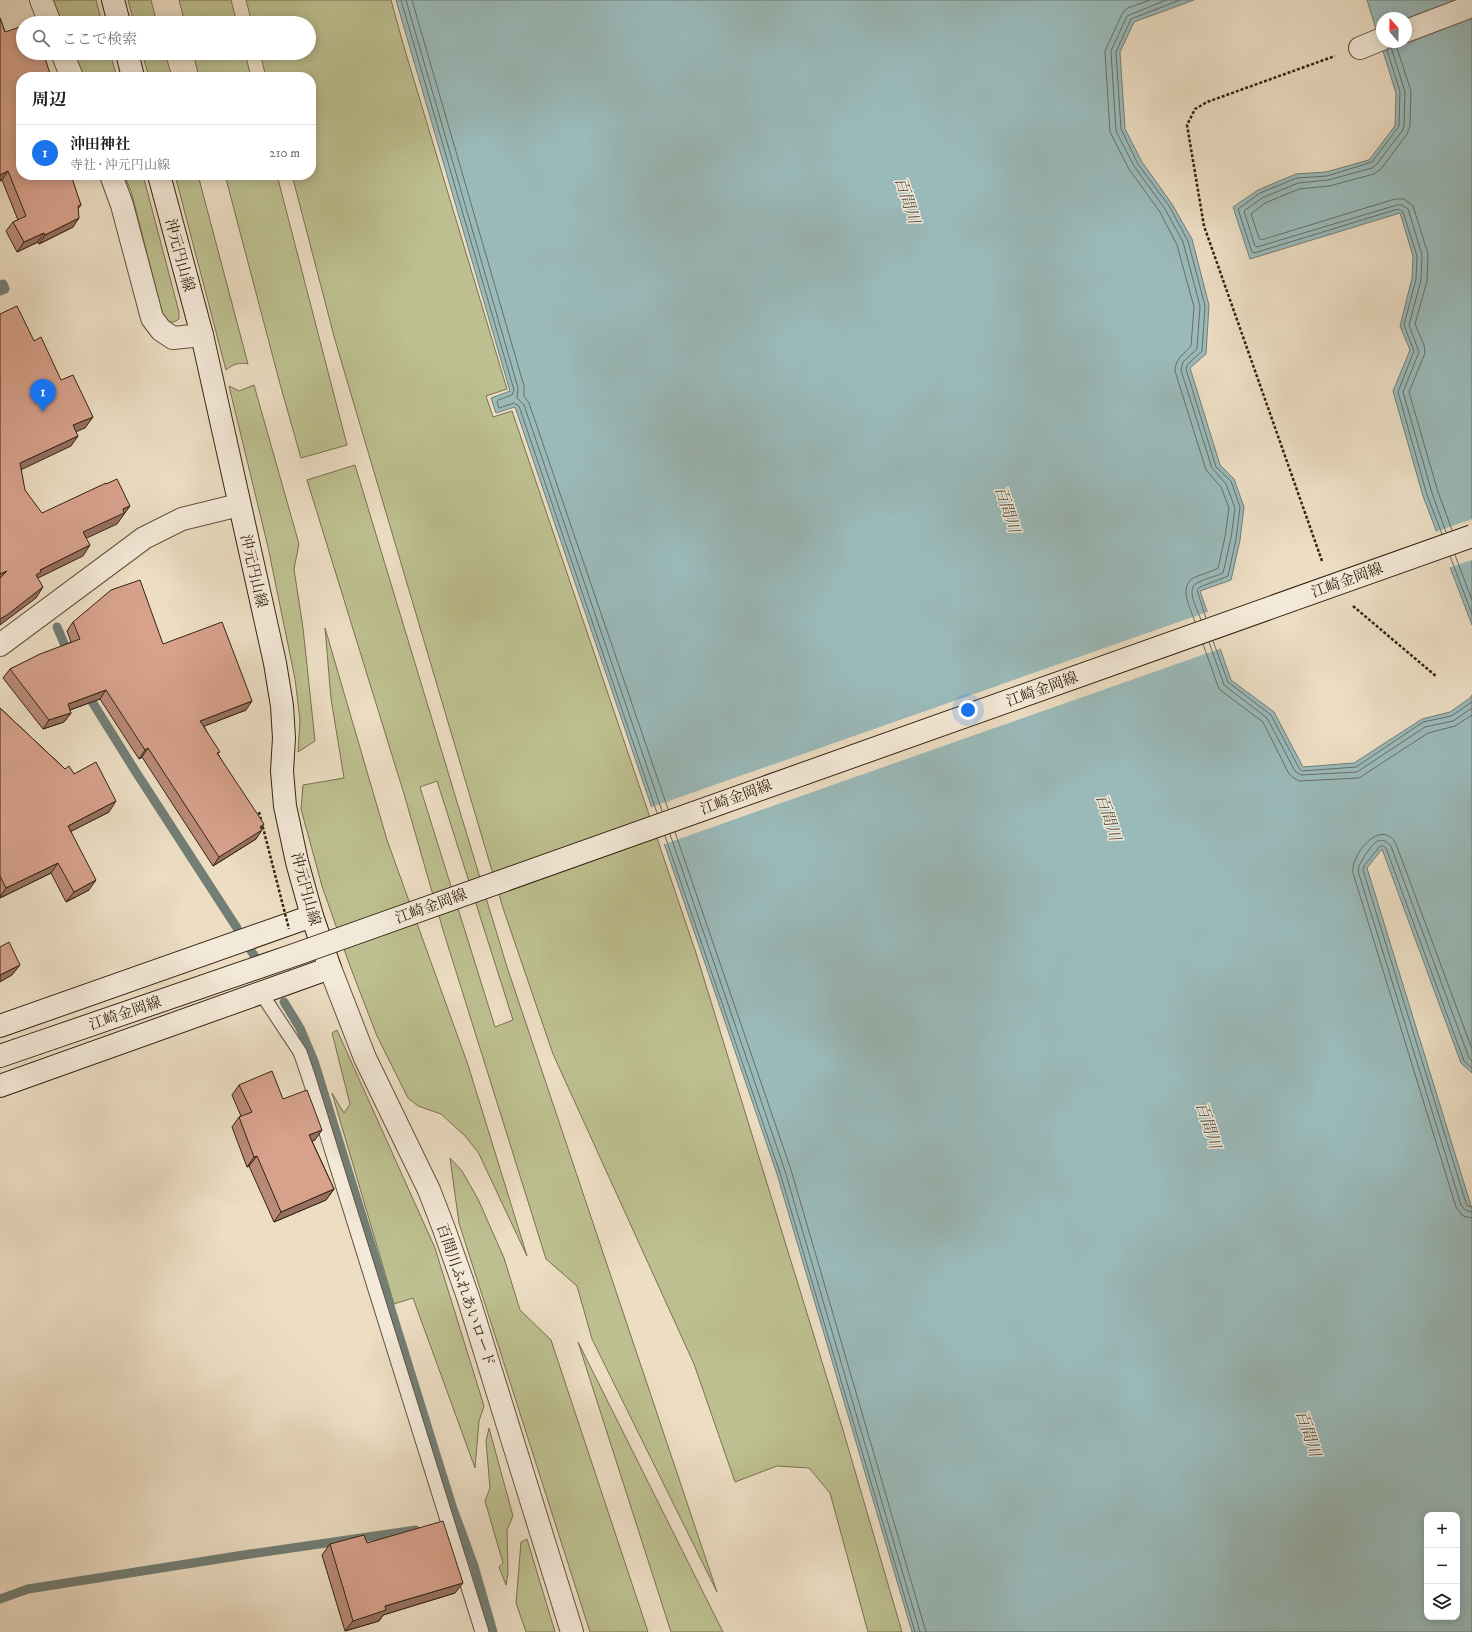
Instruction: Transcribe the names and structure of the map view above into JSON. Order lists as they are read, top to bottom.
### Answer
{
  "streets": {
    "main road": ["沖元円山線", "江崎金岡線", "百間川ふれあいロード"]
  },
  "crossings": [
    ["沖元円山線", "百間川ふれあいロード"]
  ],
  "water": ["百間川"],
  "north": "top",
  "page": {
    "search": "ここで検索",
    "heading": "周辺",
    "list": [
      {
        "mark": "1",
        "name": "沖田神社",
        "note": "寺社 · 沖元円山線",
        "value": "210 m"
      }
    ],
    "pins": "1",
    "map_buttons": ["+", "−"]
  }
}
